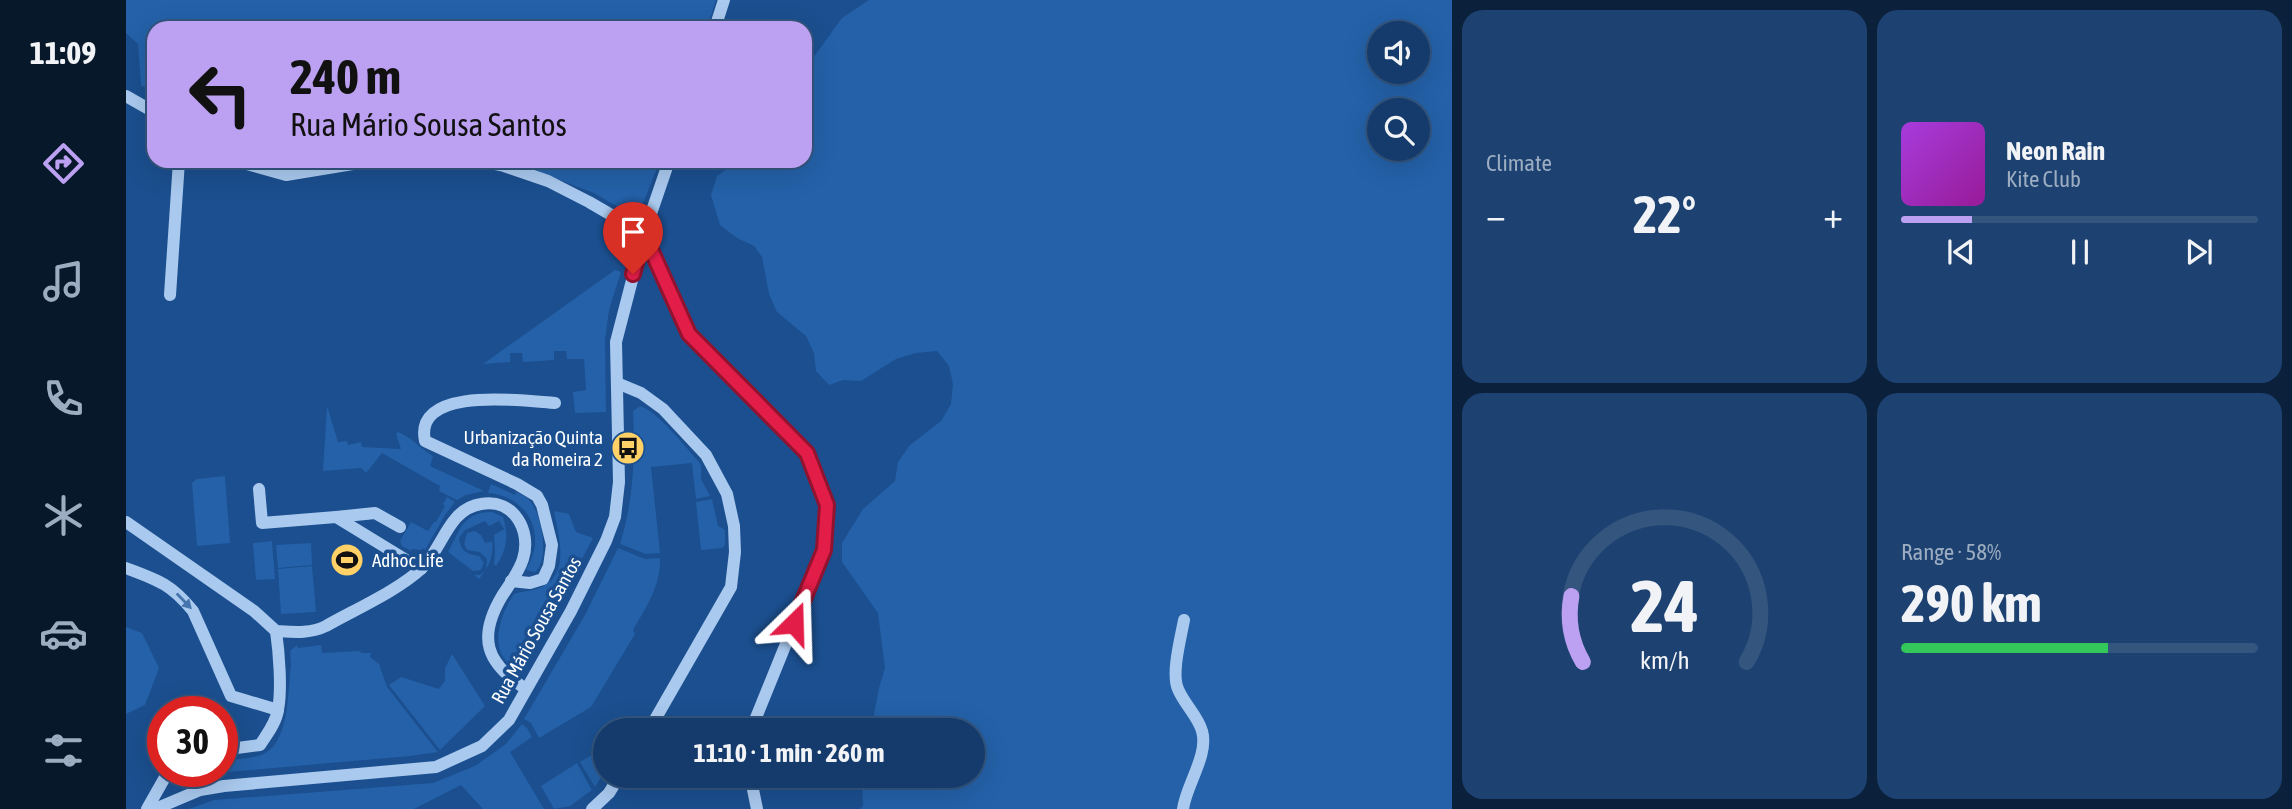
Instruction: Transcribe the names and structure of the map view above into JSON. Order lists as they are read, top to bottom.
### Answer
{
  "streets": {
    "street": ["Rua Mário Sousa Santos"]
  },
  "places": {
    "bus stop": ["Urbanização Quinta da Romeira 2"],
    "sports": ["Adhoc Life"]
  },
  "page": {
    "tabs": "11:09",
    "tile": [
      "Climate",
      ["Range · 58%", "290 km"]
    ],
    "turn": ["240 m", "Rua Mário Sousa Santos"],
    "song": ["Neon Rain", "Kite Club"],
    "heat": ["−", "22°", "+"],
    "limit": "30",
    "trip": "11:10 · 1 min · 260 m",
    "gauge": ["24", "km/h"]
  }
}
